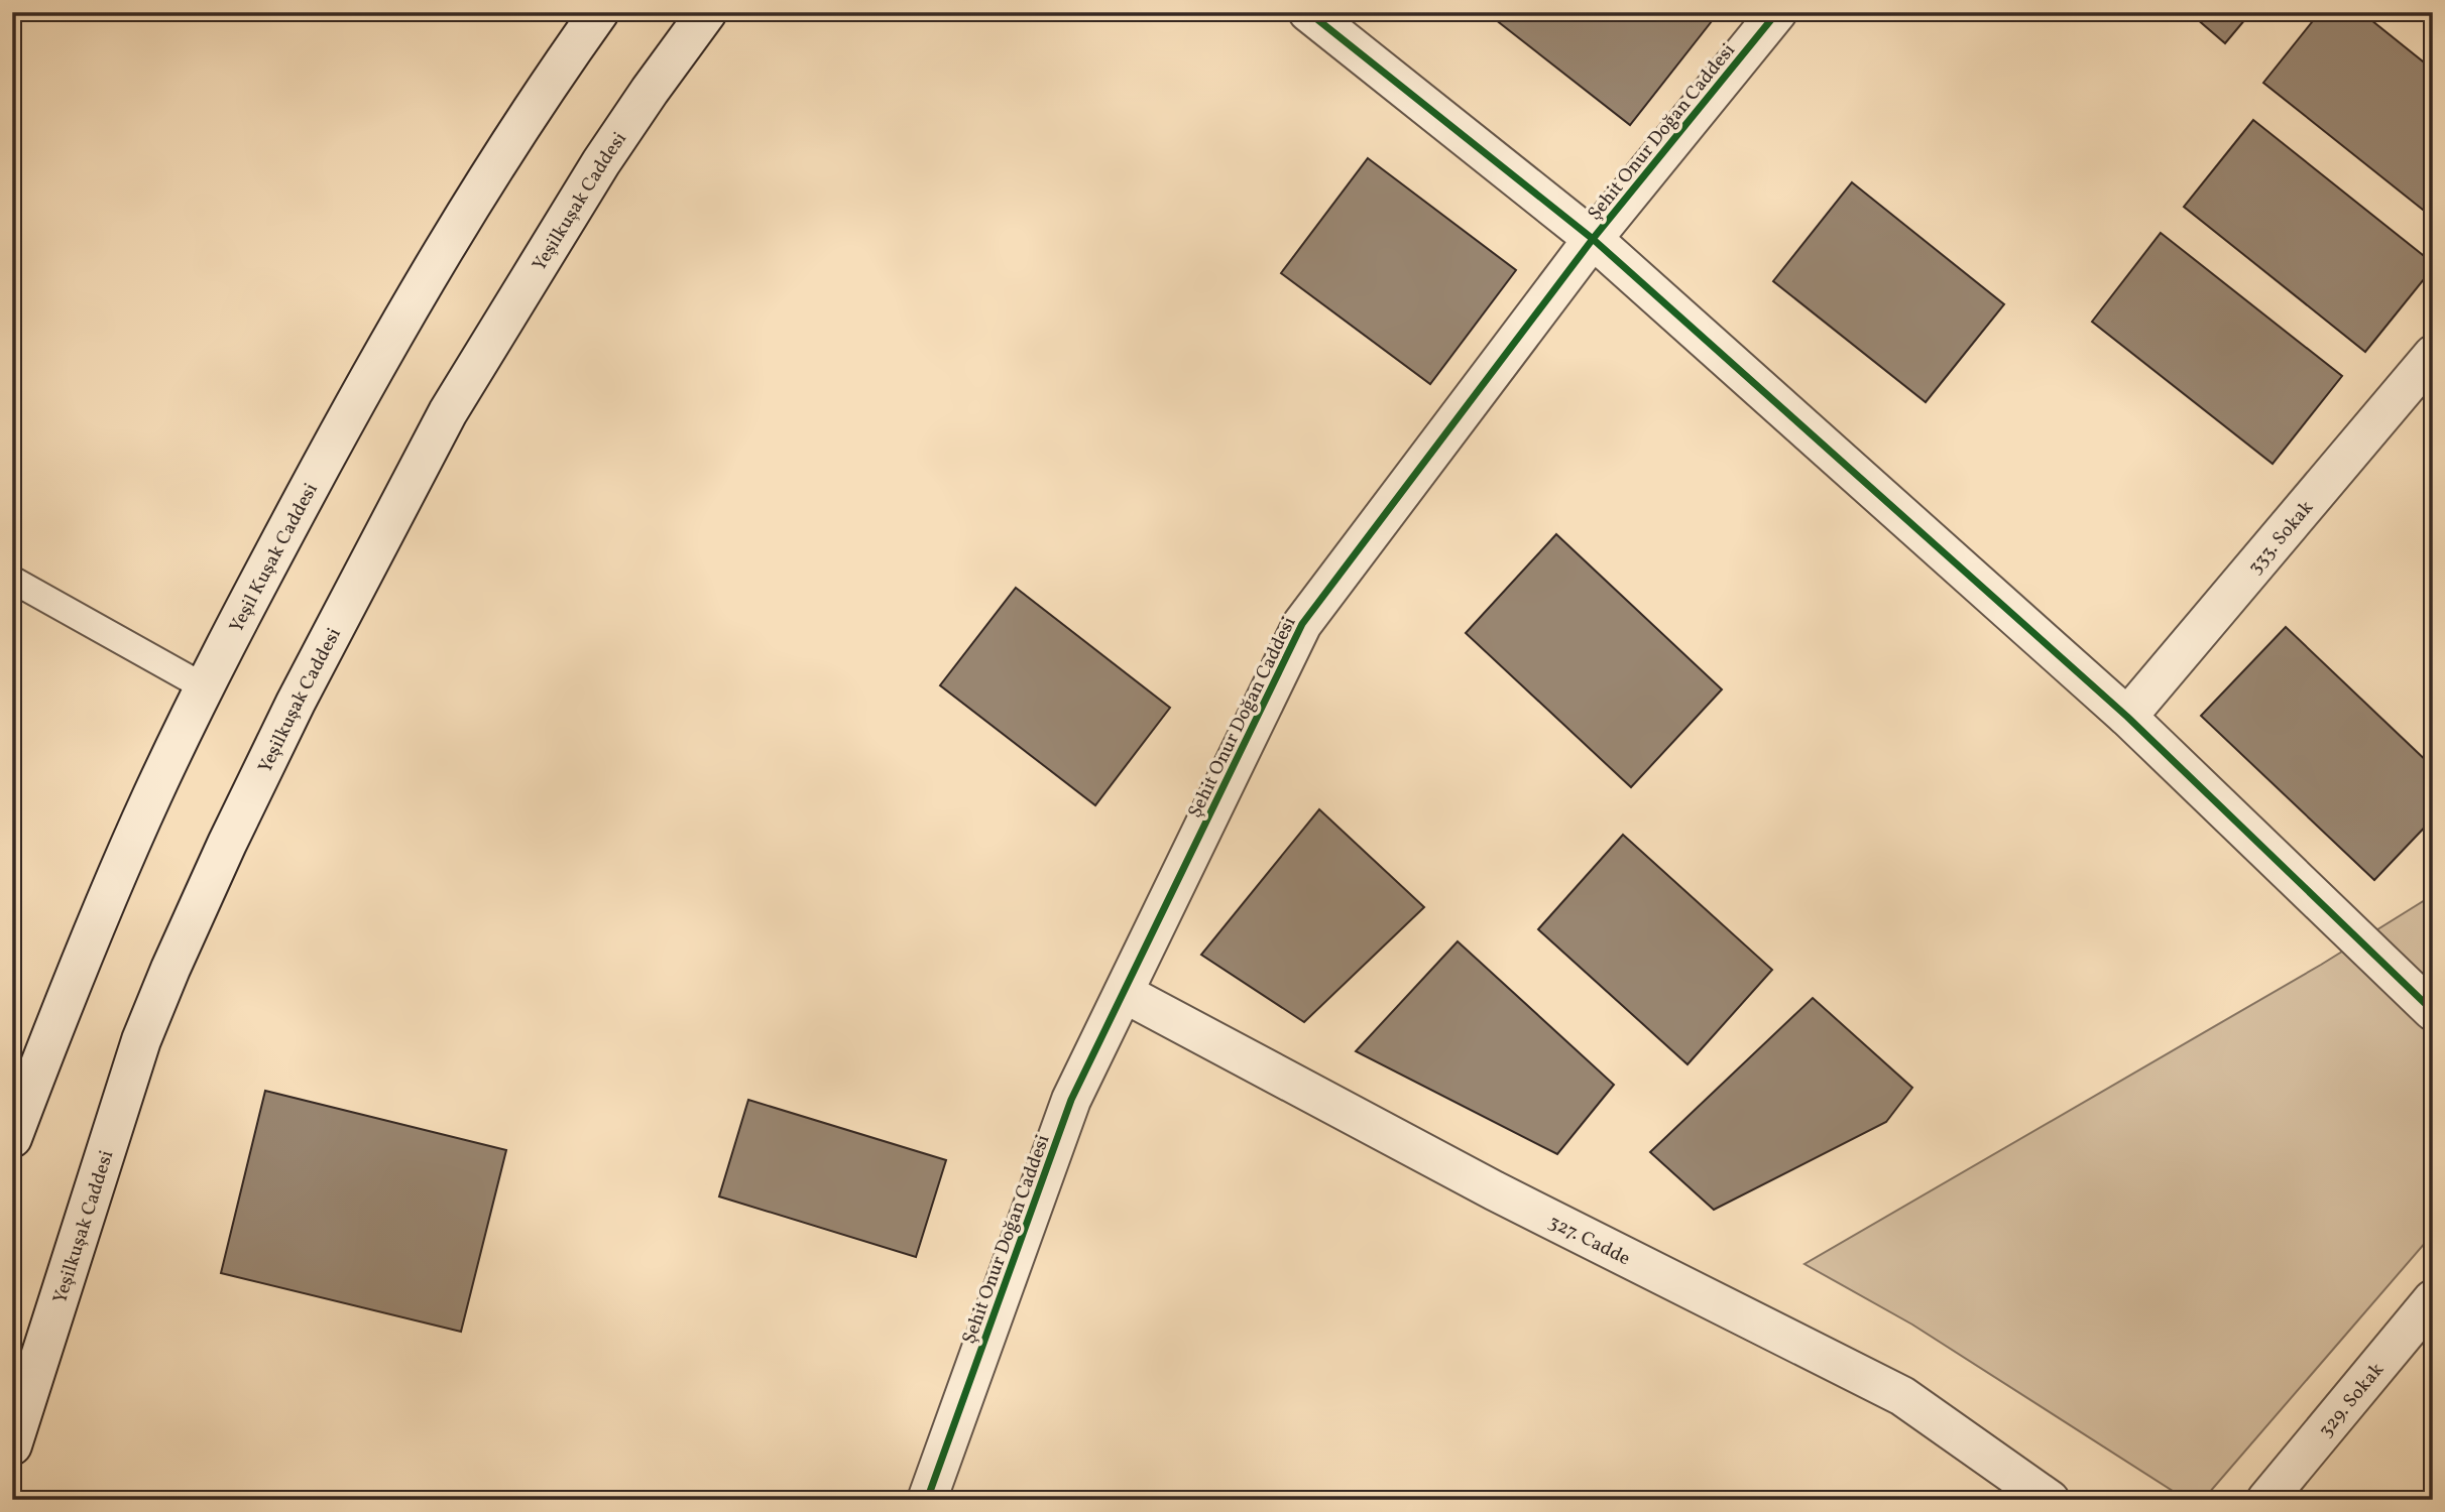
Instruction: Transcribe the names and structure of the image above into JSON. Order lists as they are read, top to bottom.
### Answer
{
  "streets": {
    "street": [
      "Şehit Onur Doğan Caddesi",
      "Yeşilkuşak Caddesi",
      "333. Sokak",
      "Yeşil Kuşak Caddesi",
      "327. Cadde",
      "329. Sokak"
    ]
  },
  "crossings": [
    ["Şehit Onur Doğan Caddesi", "327. Cadde"]
  ]
}
